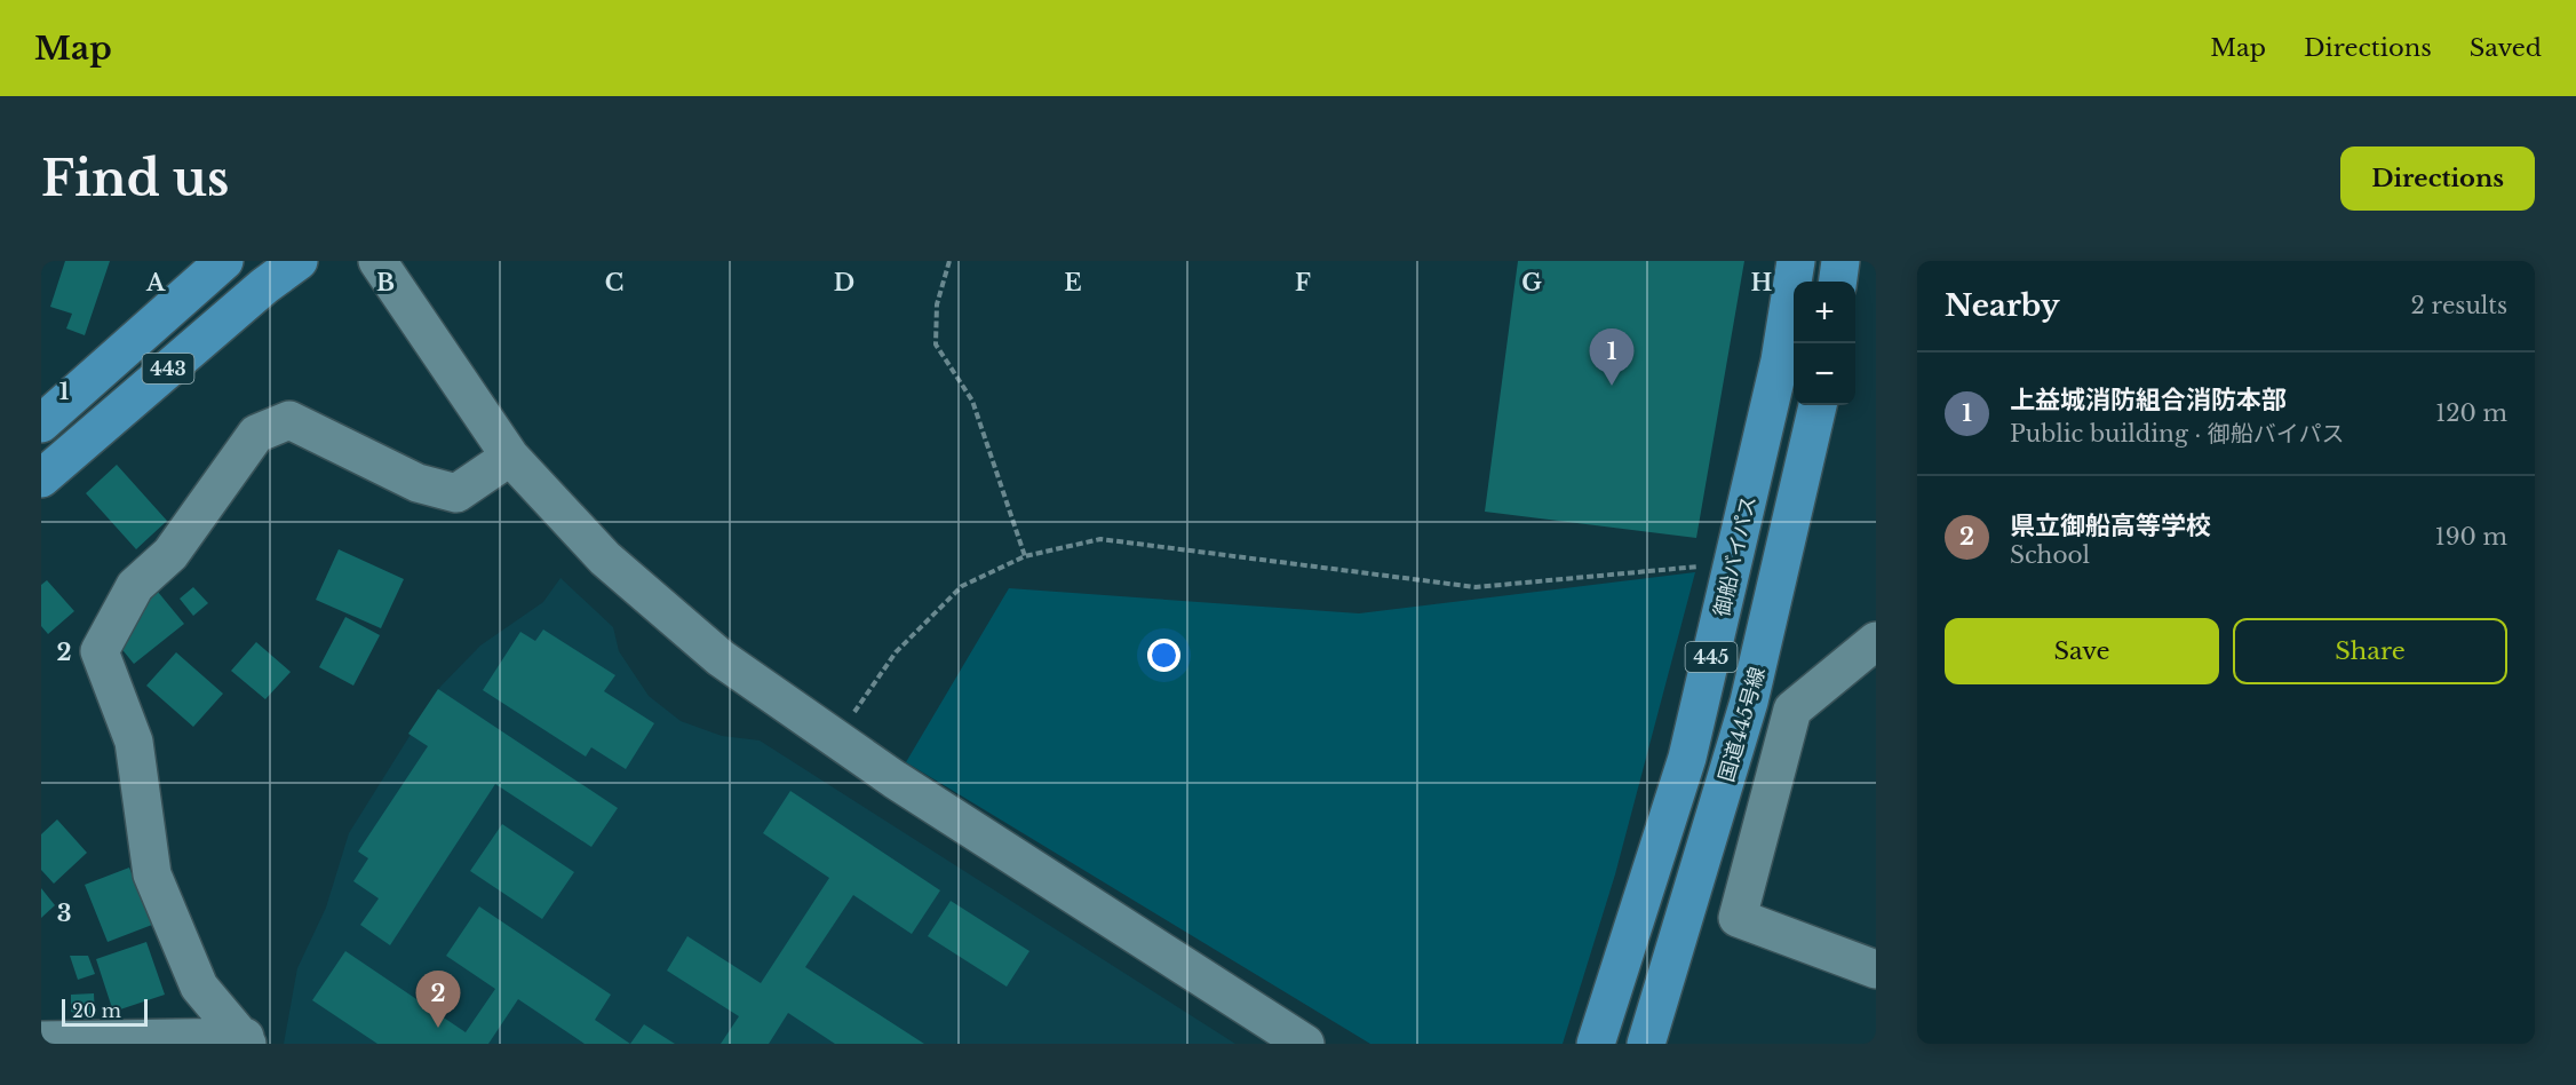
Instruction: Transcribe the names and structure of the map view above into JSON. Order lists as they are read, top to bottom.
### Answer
{
  "streets": {
    "highway": [
      "443",
      "御船バイパス",
      "445",
      "国道445号線"
    ]
  },
  "scale_bar": "20 m",
  "page": {
    "header": "Map",
    "nav": ["Map", "Directions", "Saved"],
    "buttons": [
      "Directions",
      ["Save", "Share"]
    ],
    "title": "Find us",
    "heading": ["Nearby", "2 results"],
    "map_buttons": ["+", "−"],
    "pins": ["1", "2"],
    "list": [
      {
        "mark": "1",
        "name": "上益城消防組合消防本部",
        "note": "Public building · 御船バイパス",
        "value": "120 m"
      },
      {
        "mark": "2",
        "name": "県立御船高等学校",
        "note": "School",
        "value": "190 m"
      }
    ],
    "scale": "20 m"
  },
  "grid": {
    "columns": [
      "A",
      "B",
      "C",
      "D",
      "E",
      "F",
      "G",
      "H"
    ],
    "rows": ["1", "2", "3"]
  }
}
